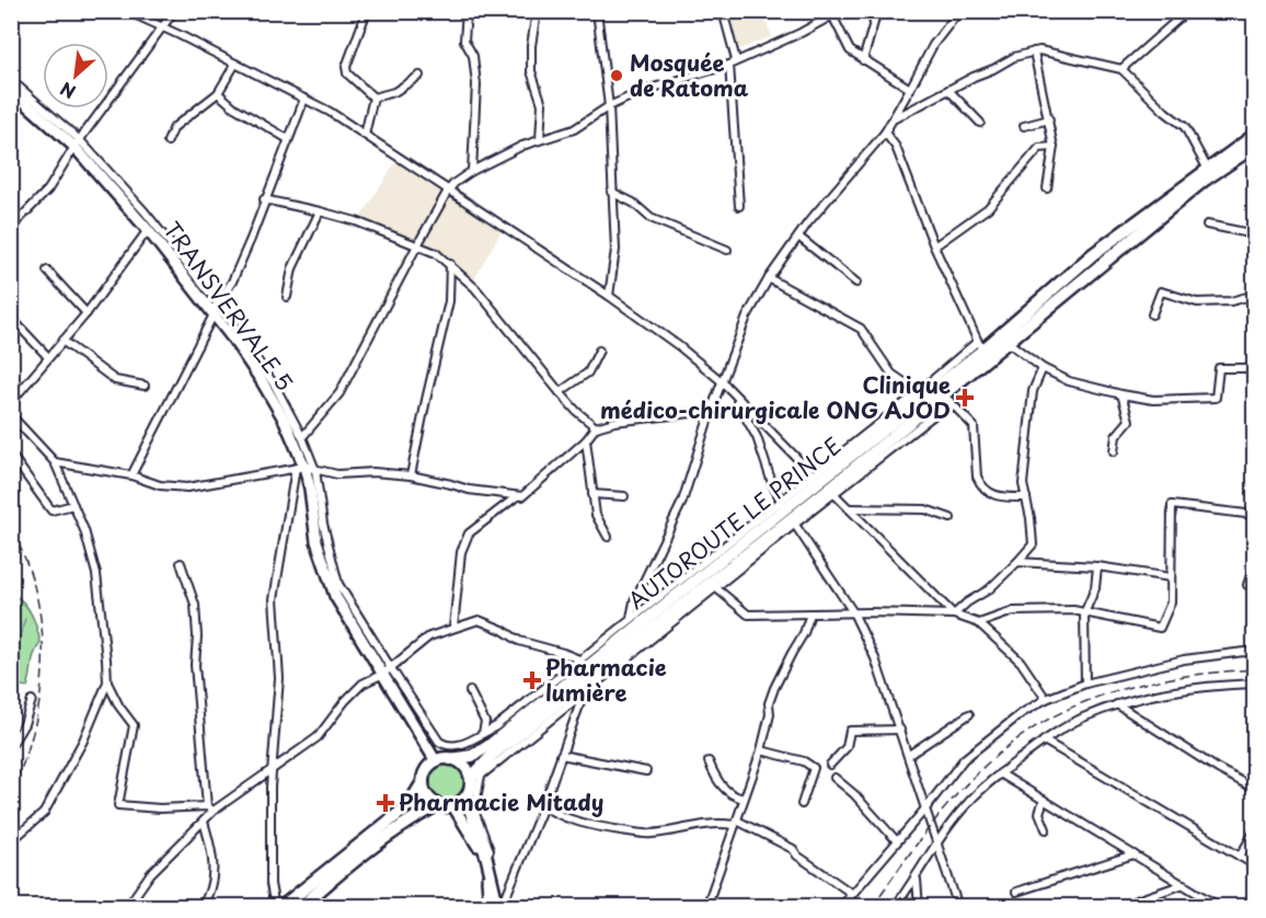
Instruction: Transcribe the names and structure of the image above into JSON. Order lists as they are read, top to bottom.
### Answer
{
  "streets": {
    "main road": ["TRANSVERVALE 5", "AUTOROUTE LE PRINCE"]
  },
  "crossings": [
    ["TRANSVERVALE 5", "AUTOROUTE LE PRINCE"]
  ],
  "places": {
    "other": ["Mosquée de Ratoma"],
    "health": ["Clinique médico-chirurgicale ONG AJOD", "Pharmacie lumière", "Pharmacie Mitady"]
  },
  "north": "bottom left"
}
